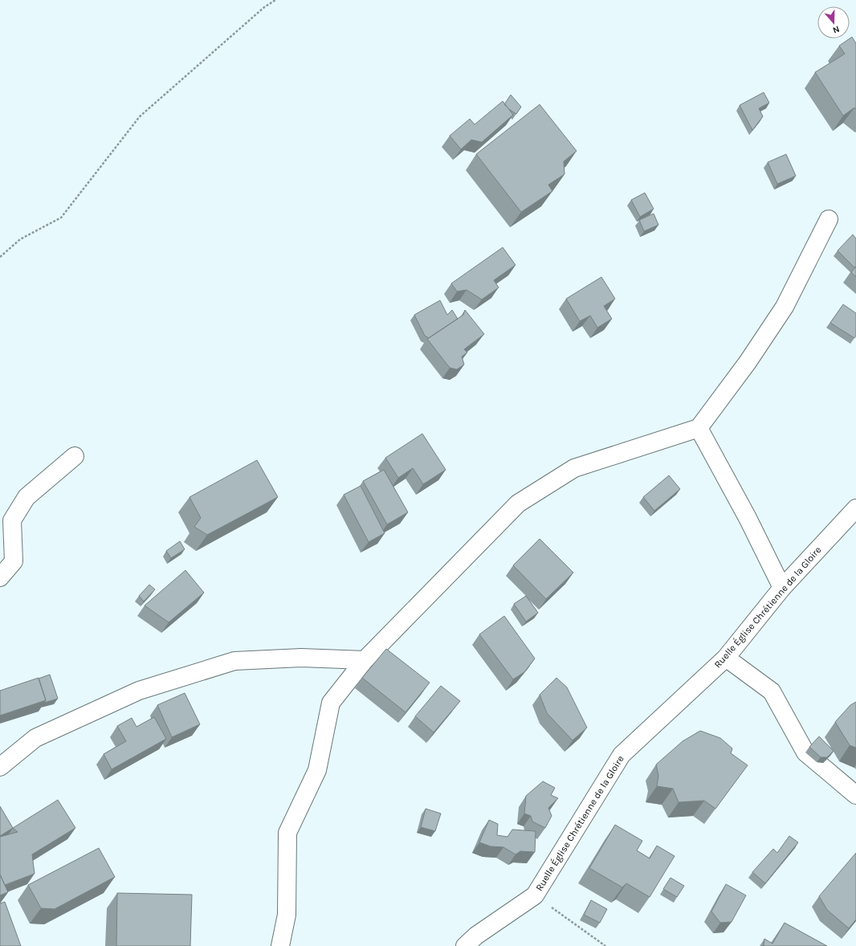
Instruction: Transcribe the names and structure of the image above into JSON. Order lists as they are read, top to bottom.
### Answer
{
  "streets": {
    "street": ["Ruelle Église Chrétienne de la Gloire"]
  },
  "north": "bottom"
}
